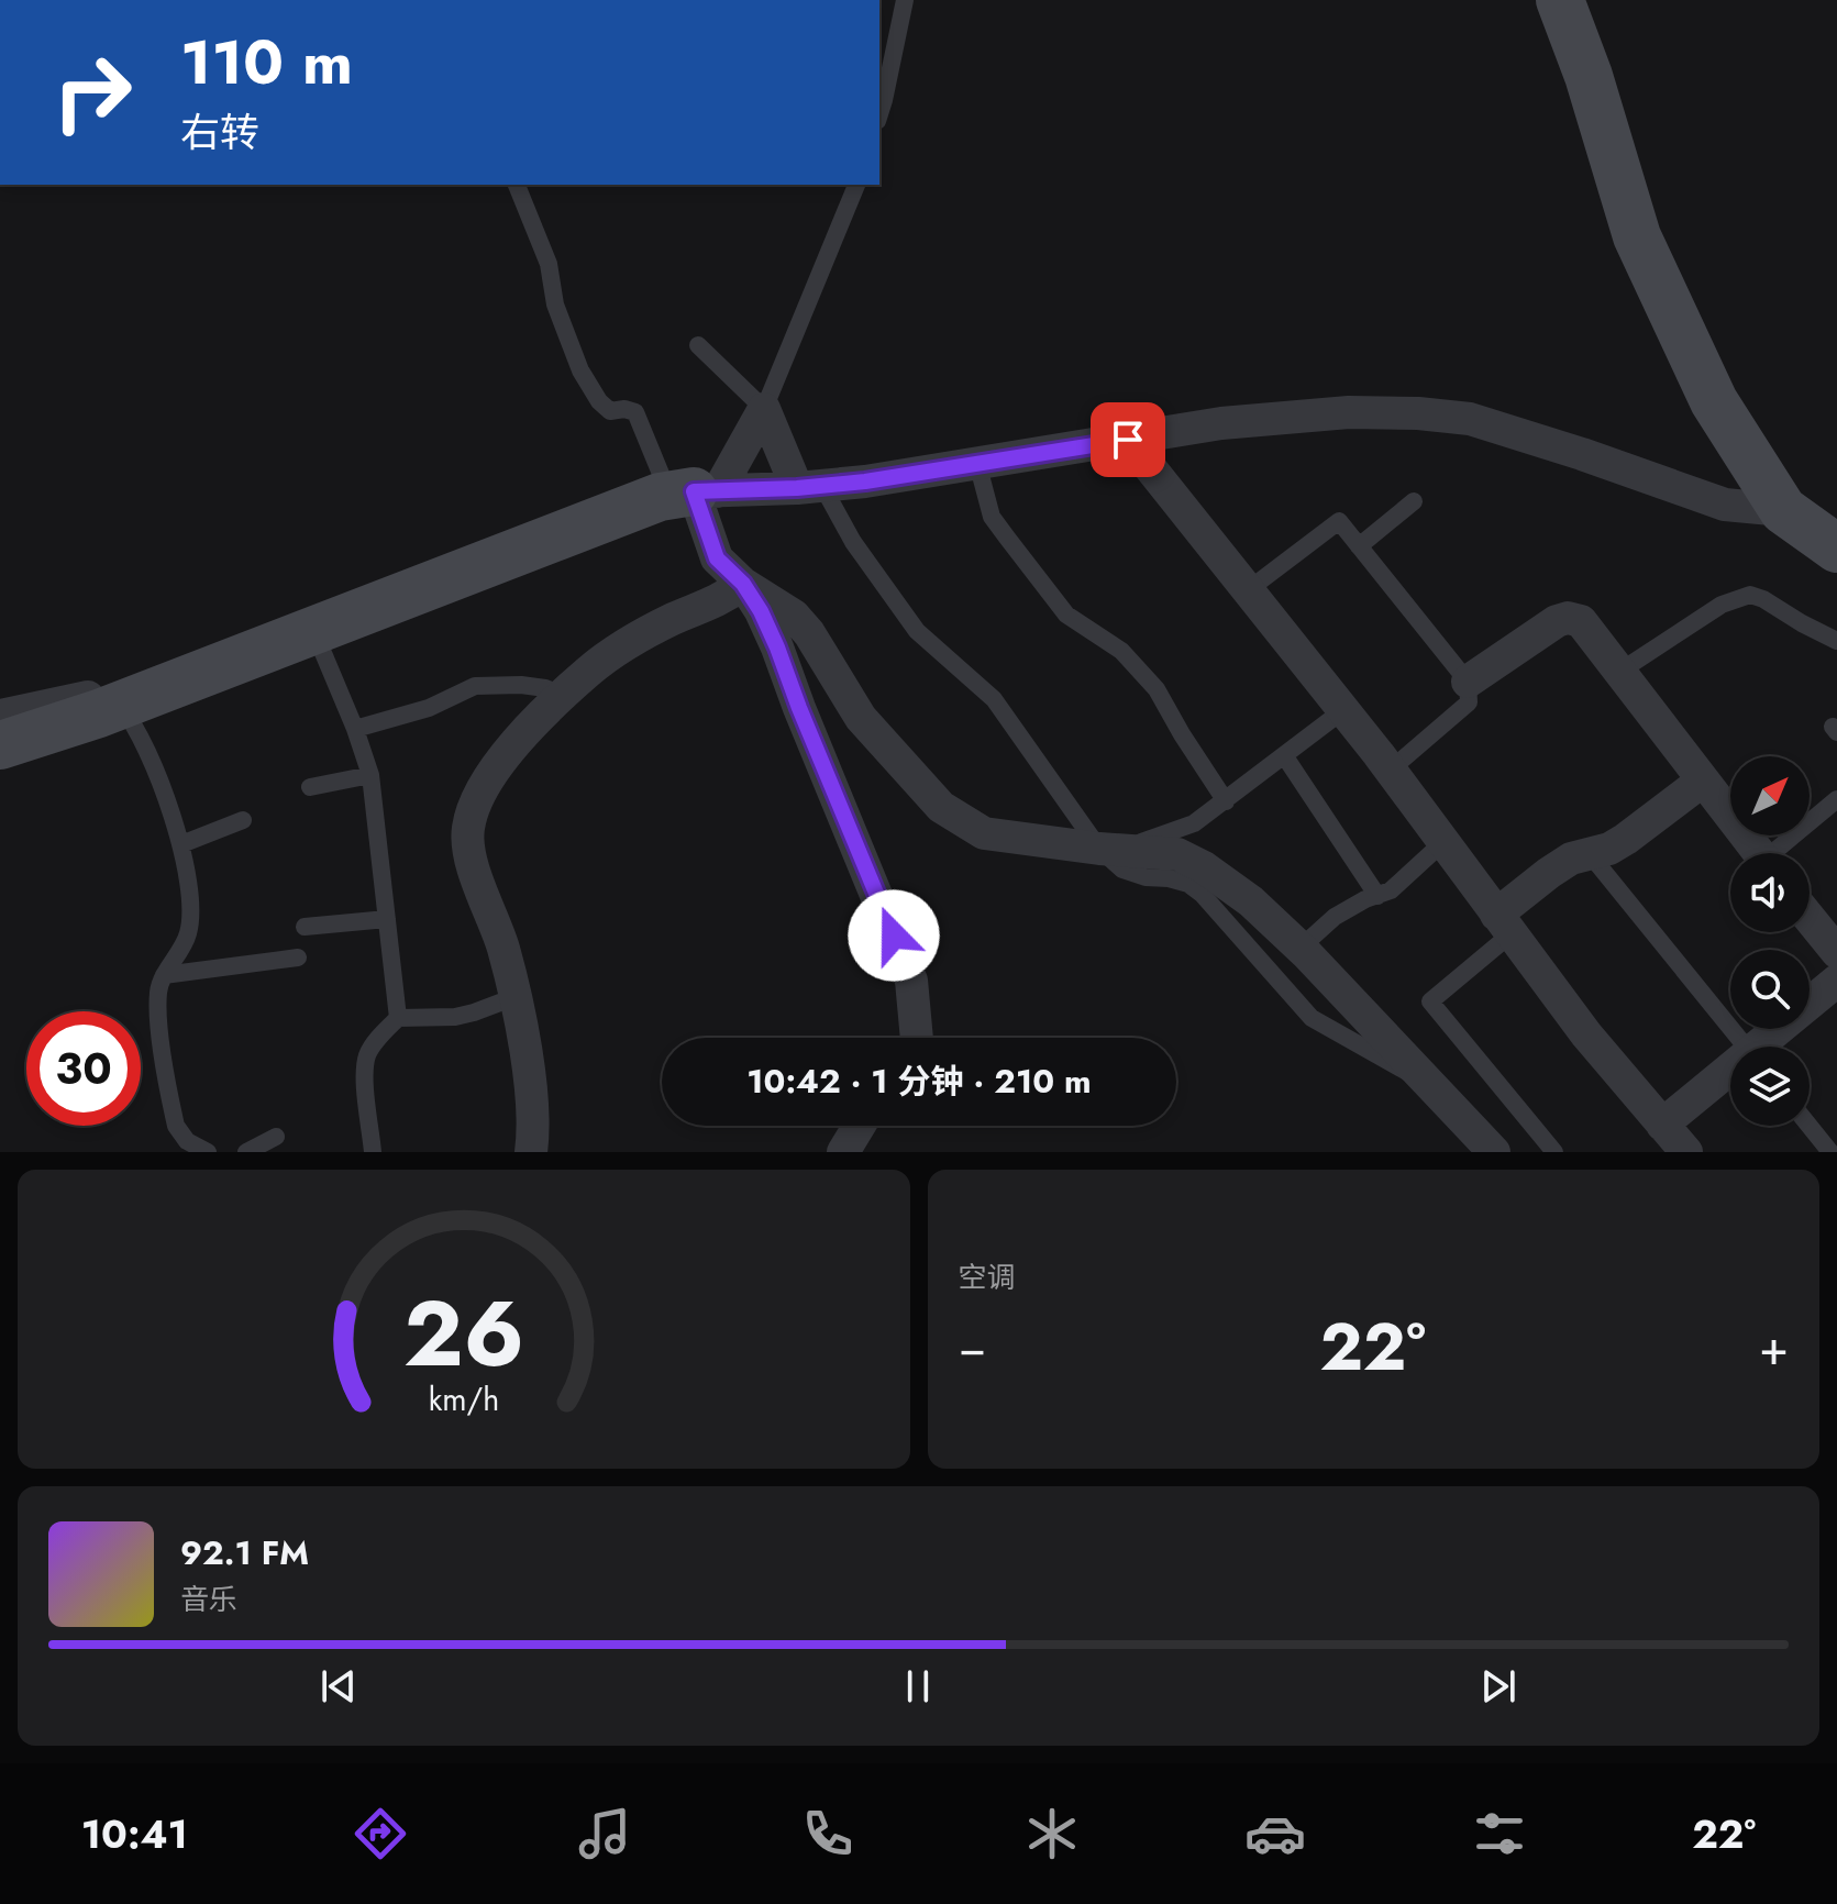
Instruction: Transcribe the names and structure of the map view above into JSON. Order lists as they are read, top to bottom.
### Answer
{
  "north": "top right",
  "page": {
    "turn": ["110 m", "右转"],
    "limit": "30",
    "trip": "10:42 · 1 分钟 · 210 m",
    "tile": "空调",
    "heat": ["−", "22°", "+"],
    "song": ["92.1 FM", "音乐"],
    "tabs": ["10:41", "22°"],
    "gauge": ["26", "km/h"]
  }
}
